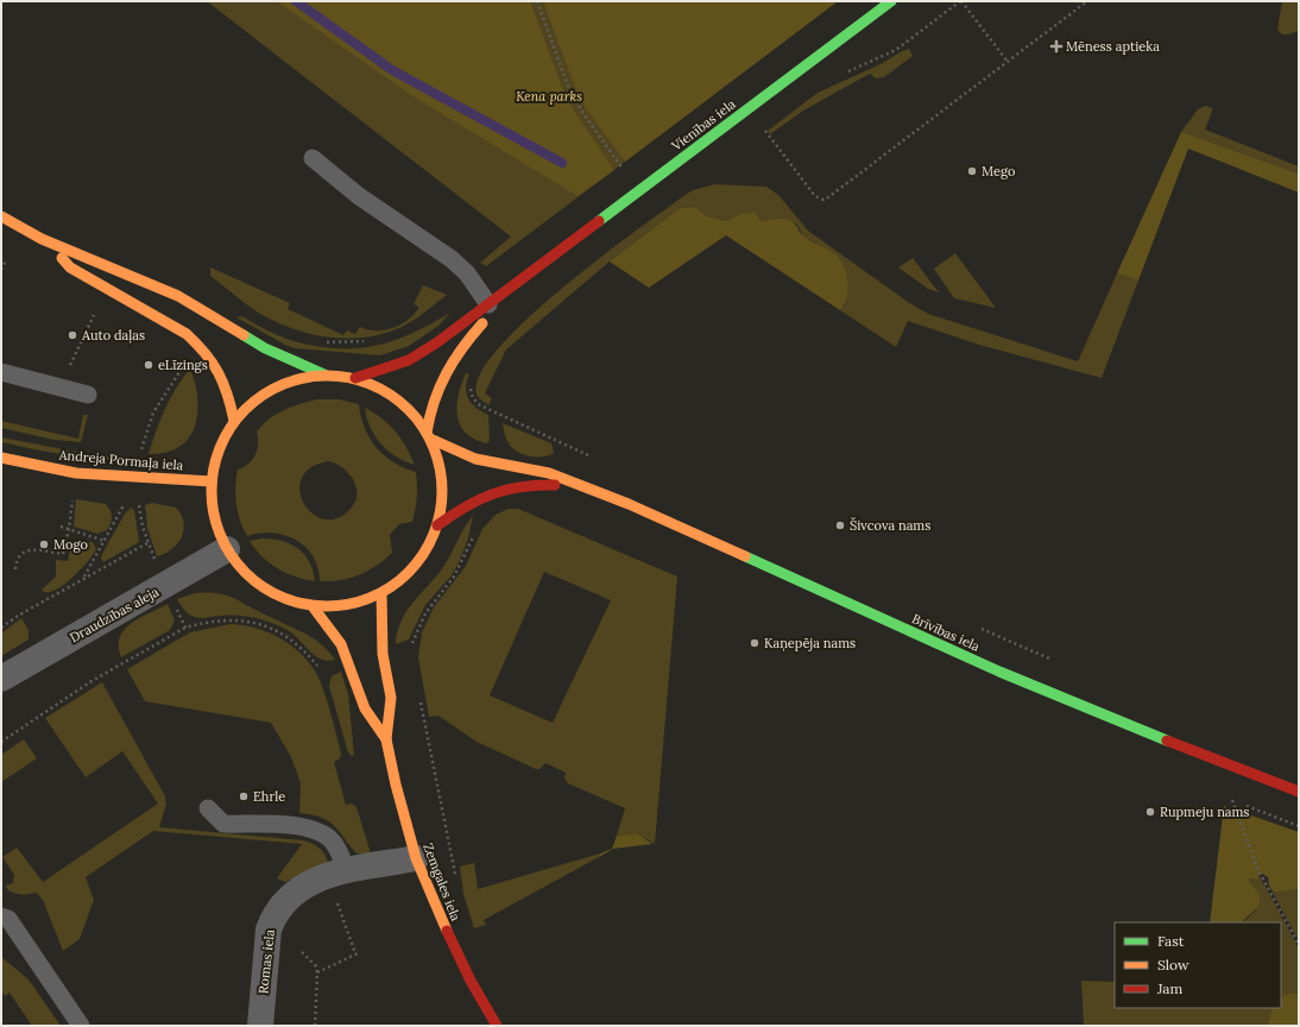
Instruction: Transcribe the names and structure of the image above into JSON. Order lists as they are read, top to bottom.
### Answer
{
  "streets": {
    "main road": [
      "Vienības iela",
      "Andreja Pormaļa iela",
      "Brīvības iela",
      "Zemgales iela"
    ],
    "street": ["Draudzības aleja", "Romas iela"]
  },
  "crossings": [
    ["Zemgales iela", "Romas iela"]
  ],
  "parks": ["Kena parks"],
  "places": {
    "health": ["Mēness aptieka"],
    "other": [
      "Mego",
      "Auto daļas",
      "eLīzings",
      "Šivcova nams",
      "Mogo",
      "Kaņepēja nams",
      "Ehrle",
      "Rupmeju nams"
    ]
  },
  "legend": ["Fast", "Slow", "Jam"]
}
